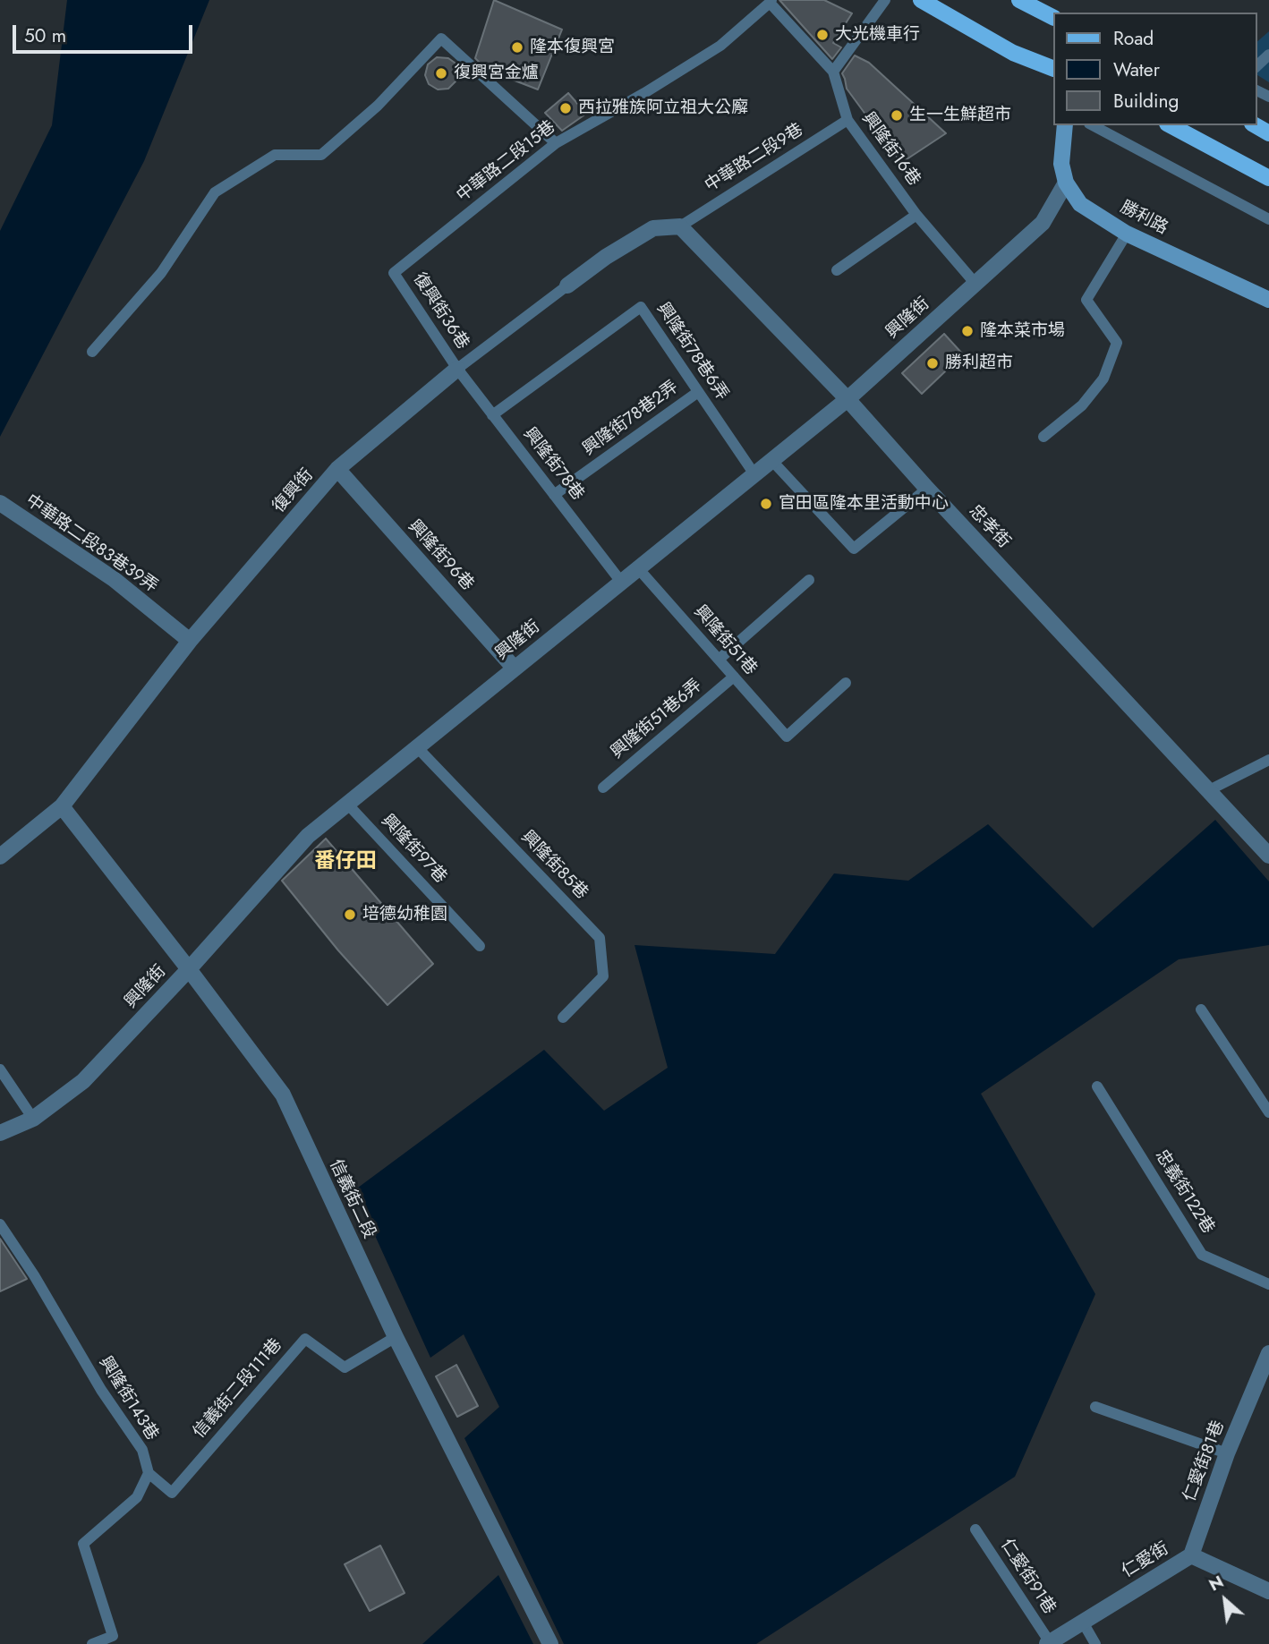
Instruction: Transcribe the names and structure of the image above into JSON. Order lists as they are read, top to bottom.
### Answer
{
  "streets": {
    "main road": ["勝利路"],
    "street": [
      "興隆街",
      "復興街",
      "忠孝街",
      "中華路二段83巷39弄",
      "興隆街96巷",
      "信義街二段",
      "仁愛街81巷",
      "仁愛街"
    ],
    "lane": [
      "興隆街16巷",
      "中華路二段9巷",
      "中華路二段15巷",
      "復興街36巷",
      "興隆街78巷6弄",
      "興隆街78巷2弄",
      "興隆街78巷",
      "興隆街51巷",
      "興隆街51巷6弄",
      "興隆街97巷",
      "興隆街85巷",
      "忠義街122巷",
      "信義街二段111巷",
      "興隆街143巷",
      "仁愛街91巷"
    ]
  },
  "crossings": [
    ["興隆街16巷", "中華路二段9巷"],
    ["興隆街16巷", "中華路二段15巷"],
    ["興隆街16巷", "興隆街"],
    ["中華路二段9巷", "復興街"],
    ["中華路二段9巷", "忠孝街"],
    ["中華路二段15巷", "復興街36巷"],
    ["勝利路", "興隆街"],
    ["復興街36巷", "興隆街78巷"],
    ["復興街36巷", "復興街"],
    ["興隆街", "興隆街78巷6弄"],
    ["興隆街", "興隆街78巷"],
    ["興隆街", "忠孝街"],
    ["興隆街", "興隆街96巷"],
    ["興隆街", "興隆街51巷"],
    ["興隆街", "興隆街97巷"],
    ["興隆街", "興隆街85巷"],
    ["興隆街", "信義街二段"],
    ["興隆街78巷6弄", "興隆街78巷2弄"],
    ["興隆街78巷6弄", "興隆街78巷"],
    ["興隆街78巷2弄", "興隆街78巷"],
    ["興隆街78巷", "復興街"],
    ["復興街", "忠孝街"],
    ["復興街", "中華路二段83巷39弄"],
    ["復興街", "興隆街96巷"],
    ["復興街", "信義街二段"],
    ["興隆街51巷", "興隆街51巷6弄"],
    ["信義街二段", "信義街二段111巷"],
    ["信義街二段111巷", "興隆街143巷"],
    ["仁愛街81巷", "仁愛街"],
    ["仁愛街", "仁愛街91巷"]
  ],
  "districts": ["番仔田"],
  "places": [
    "大光機車行",
    "隆本復興宮",
    "復興宮金爐",
    "西拉雅族阿立祖大公廨",
    "生一生鮮超市",
    "隆本菜市場",
    "勝利超市",
    "官田區隆本里活動中心",
    "培德幼稚園"
  ],
  "legend": ["Road", "Water", "Building"],
  "scale_bar": "50 m",
  "north": "top left"
}
